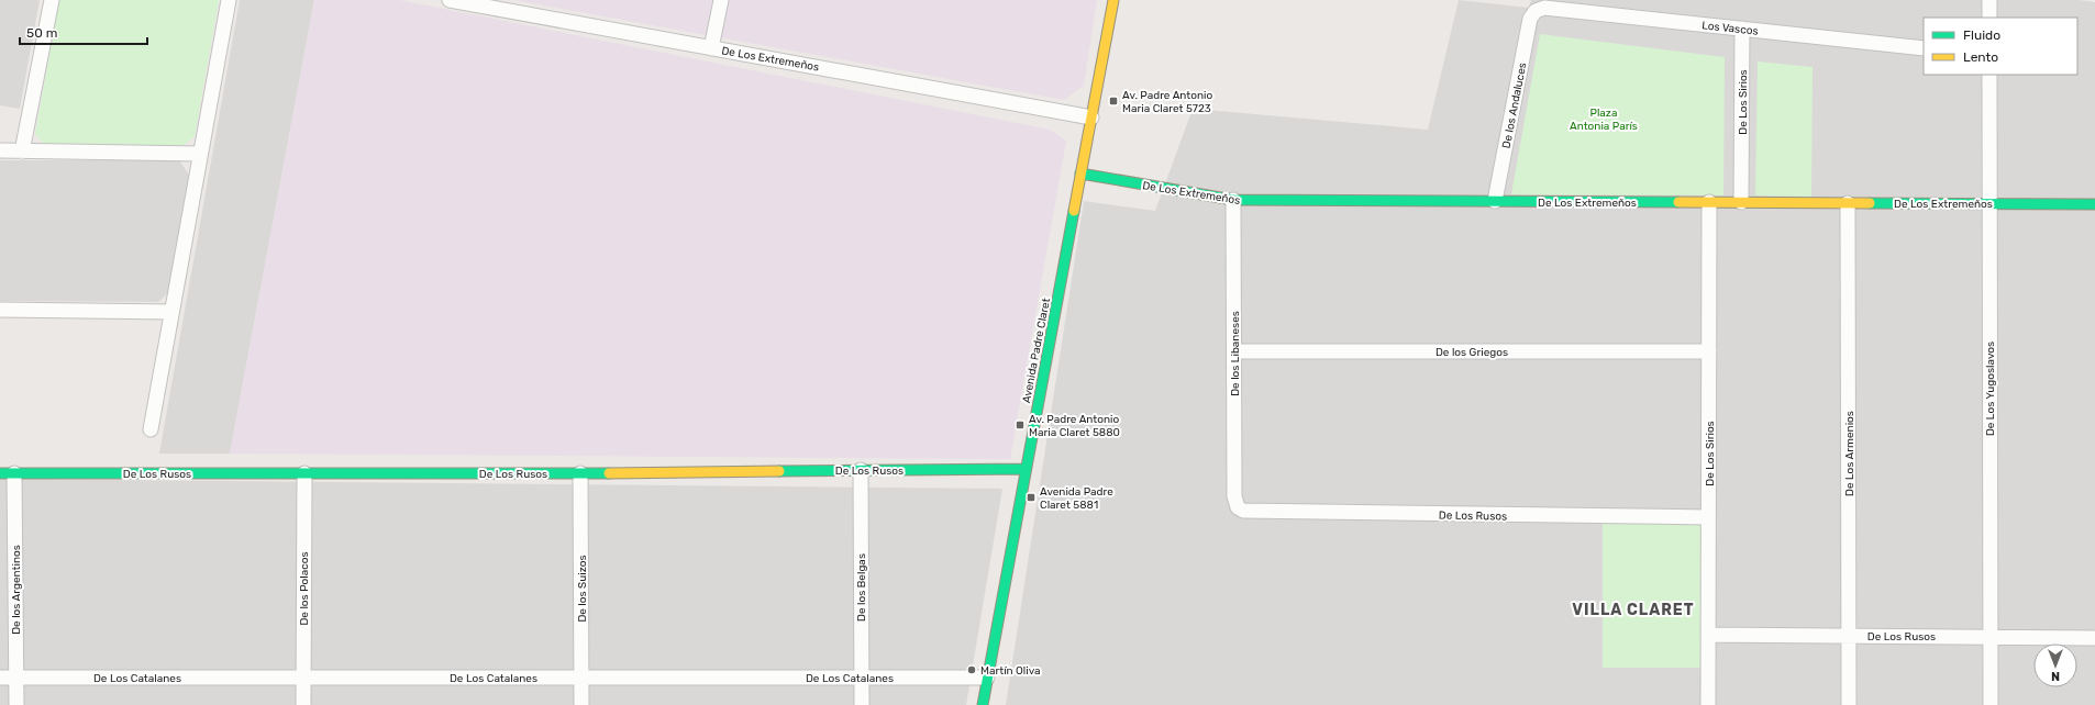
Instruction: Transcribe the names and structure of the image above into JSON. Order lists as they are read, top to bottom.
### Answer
{
  "streets": {
    "street": [
      "Los Vascos",
      "De Los Extremeños",
      "De Los Sirios",
      "De los Andaluces",
      "Avenida Padre Claret",
      "De los Griegos",
      "De los Libaneses",
      "De Los Yugoslavos",
      "De Los Armenios",
      "De Los Rusos",
      "De los Belgas",
      "De los Polacos",
      "De los Suizos",
      "De los Argentinos",
      "De Los Catalanes"
    ]
  },
  "crossings": [
    ["Los Vascos", "De Los Sirios"],
    ["Los Vascos", "De los Andaluces"],
    ["De Los Extremeños", "De Los Sirios"],
    ["De Los Extremeños", "De los Andaluces"],
    ["De Los Extremeños", "Avenida Padre Claret"],
    ["De Los Extremeños", "De los Libaneses"],
    ["De Los Extremeños", "De Los Yugoslavos"],
    ["De Los Extremeños", "De Los Armenios"],
    ["De Los Sirios", "De los Griegos"],
    ["De Los Sirios", "De Los Rusos"],
    ["Avenida Padre Claret", "De Los Rusos"],
    ["Avenida Padre Claret", "De Los Catalanes"],
    ["De los Griegos", "De los Libaneses"],
    ["De los Libaneses", "De Los Rusos"],
    ["De Los Yugoslavos", "De Los Rusos"],
    ["De Los Armenios", "De Los Rusos"],
    ["De Los Rusos", "De los Belgas"],
    ["De Los Rusos", "De los Polacos"],
    ["De Los Rusos", "De los Suizos"],
    ["De Los Rusos", "De los Argentinos"],
    ["De los Belgas", "De Los Catalanes"],
    ["De los Polacos", "De Los Catalanes"],
    ["De los Suizos", "De Los Catalanes"],
    ["De los Argentinos", "De Los Catalanes"]
  ],
  "districts": ["VILLA CLARET"],
  "parks": ["Plaza Antonia París"],
  "places": {
    "transit": ["Av. Padre Antonio Maria Claret 5723", "Av. Padre Antonio Maria Claret 5880", "Avenida Padre Claret 5881"],
    "other": ["Martín Oliva"]
  },
  "legend": ["Fluido", "Lento"],
  "scale_bar": "50 m",
  "north": "bottom"
}
